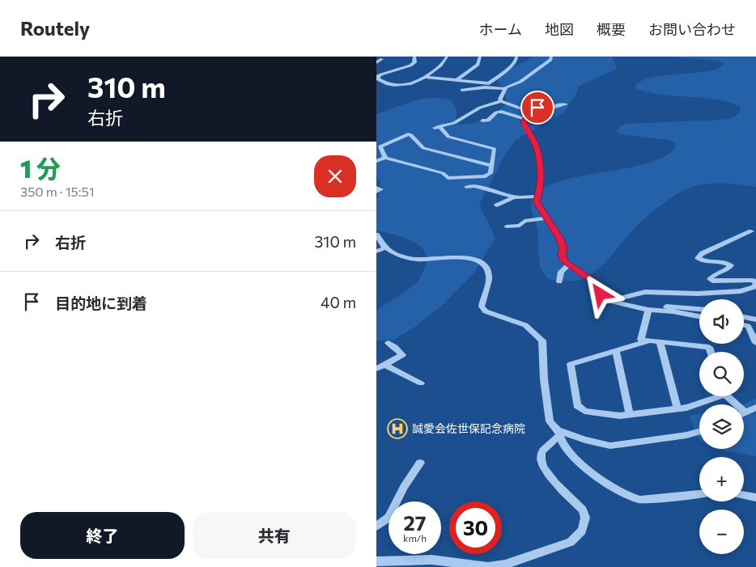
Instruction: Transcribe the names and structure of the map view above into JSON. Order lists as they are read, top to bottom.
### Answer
{
  "places": {
    "hospital": ["誠愛会佐世保記念病院"]
  },
  "page": {
    "header": "Routely",
    "nav": [
      "ホーム",
      "地図",
      "概要",
      "お問い合わせ"
    ],
    "turn": ["310 m", "右折"],
    "heading": ["1 分", "350 m · 15:51"],
    "list": [
      {
        "name": "右折",
        "value": "310 m"
      },
      {
        "name": "目的地に到着",
        "value": "40 m"
      }
    ],
    "map_buttons": ["+", "−"],
    "speed": "27 km/h",
    "limit": "30",
    "buttons": ["終了", "共有"]
  }
}
